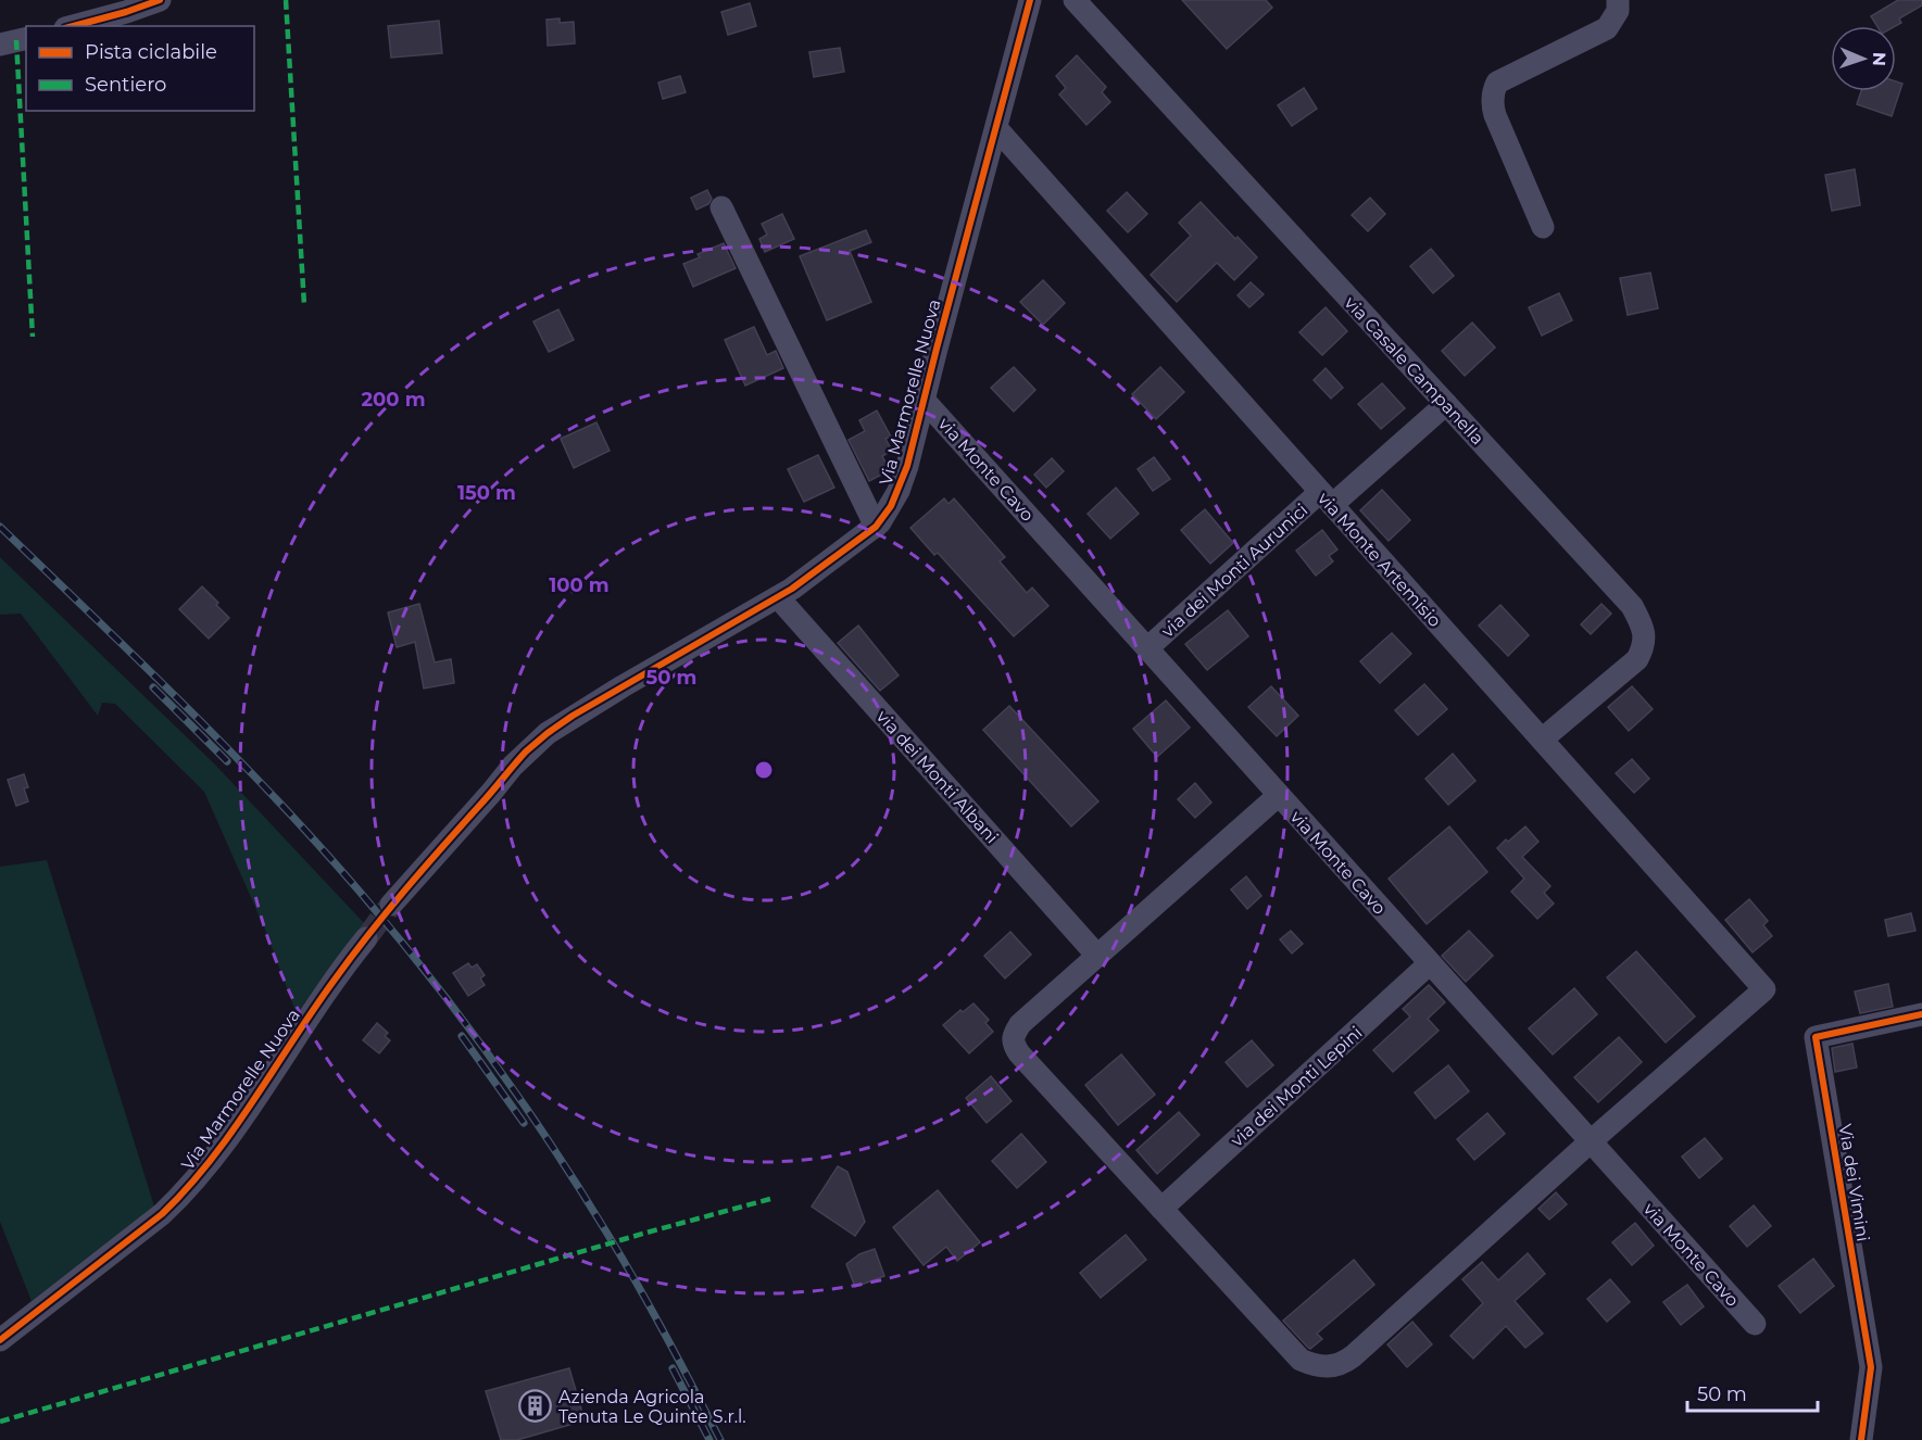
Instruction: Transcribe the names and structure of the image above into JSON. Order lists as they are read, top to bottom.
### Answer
{
  "streets": {
    "street": [
      "via Casale Campanella",
      "Via Marmorelle Nuova",
      "via Monte Cavo",
      "via Monte Artemisio",
      "via dei Monti Aurunici",
      "via dei Monti Albani",
      "via dei Monti Lepini",
      "Via dei Vimini"
    ]
  },
  "crossings": [
    ["via Casale Campanella", "via Monte Artemisio"],
    ["via Casale Campanella", "via dei Monti Aurunici"],
    ["Via Marmorelle Nuova", "via Monte Cavo"],
    ["Via Marmorelle Nuova", "via Monte Artemisio"],
    ["Via Marmorelle Nuova", "via dei Monti Albani"],
    ["via Monte Cavo", "via Monte Artemisio"],
    ["via Monte Cavo", "via dei Monti Aurunici"],
    ["via Monte Cavo", "via dei Monti Lepini"],
    ["via Monte Artemisio", "via dei Monti Aurunici"]
  ],
  "places": {
    "building": ["Azienda Agricola Tenuta Le Quinte S.r.l."]
  },
  "legend": ["Pista ciclabile", "Sentiero"],
  "scale_bar": "50 m",
  "north": "right",
  "rings": [
    "200 m",
    "150 m",
    "100 m",
    "50 m"
  ]
}
